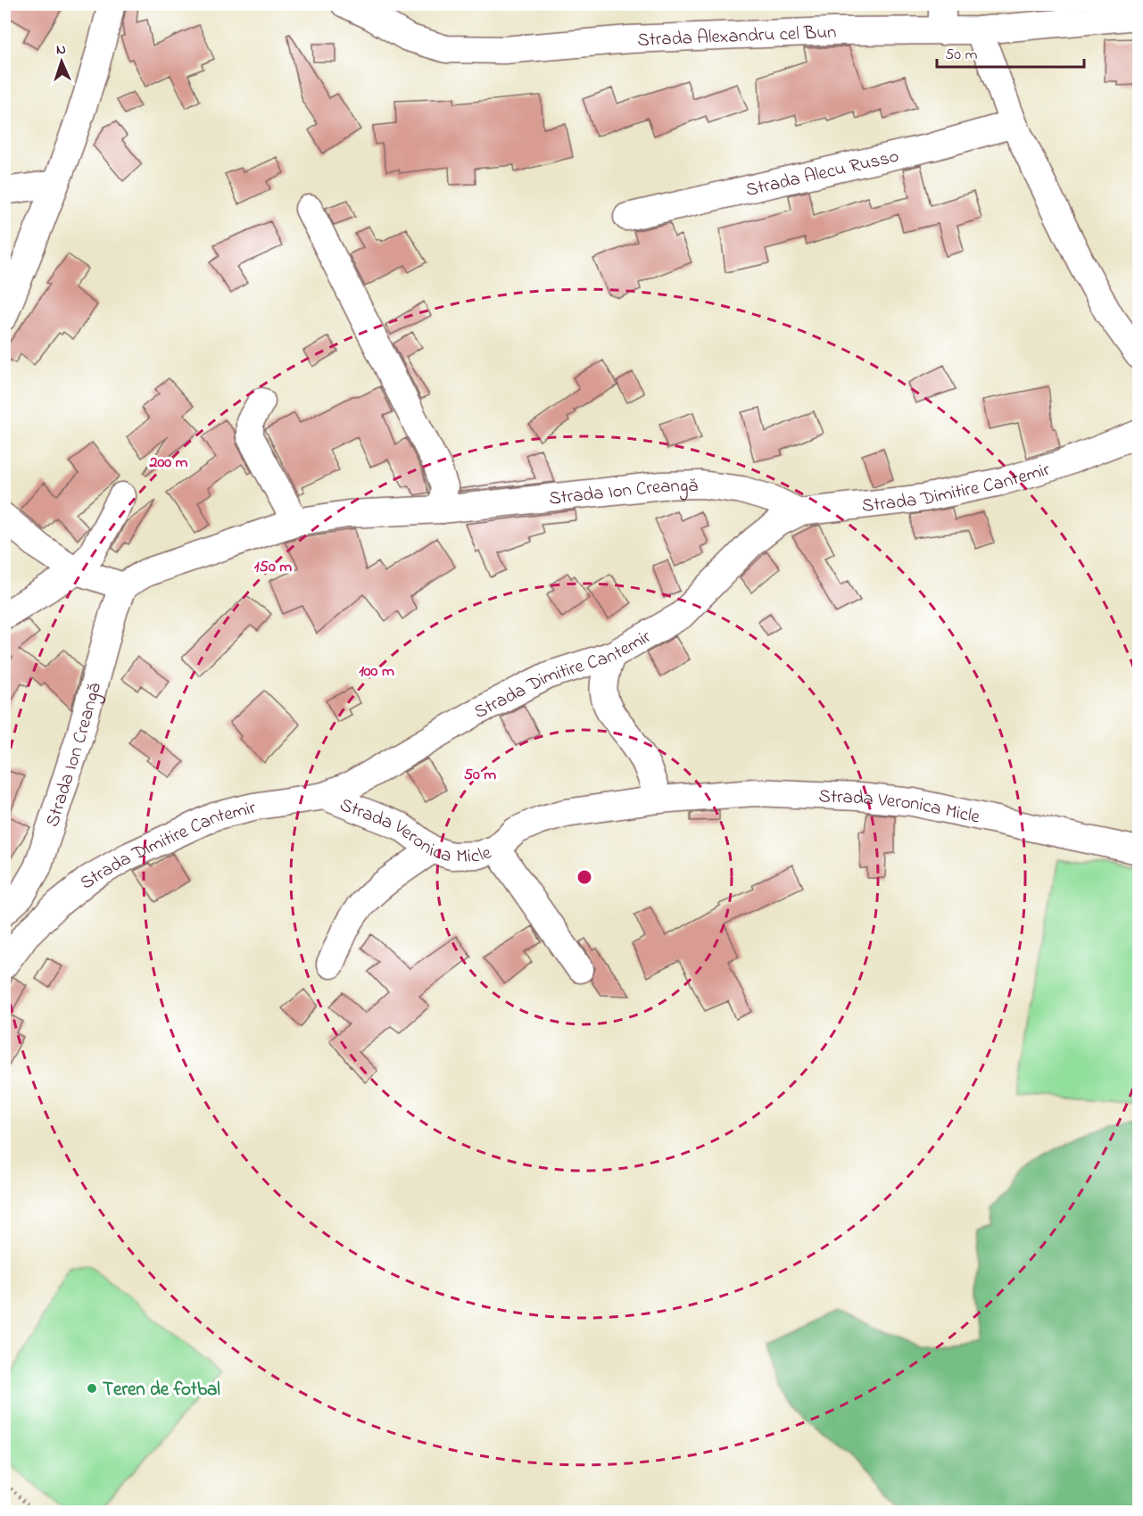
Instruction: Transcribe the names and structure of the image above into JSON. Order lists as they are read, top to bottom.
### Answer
{
  "streets": {
    "street": [
      "Strada Alexandru cel Bun",
      "Strada Alecu Russo",
      "Strada Dimitire Cantemir",
      "Strada Ion Creangă",
      "Strada Veronica Micle"
    ]
  },
  "crossings": [
    ["Strada Dimitire Cantemir", "Strada Ion Creangă"],
    ["Strada Dimitire Cantemir", "Strada Veronica Micle"]
  ],
  "places": ["Teren de fotbal"],
  "scale_bar": "50 m",
  "north": "top",
  "rings": [
    "200 m",
    "150 m",
    "100 m",
    "50 m"
  ]
}
